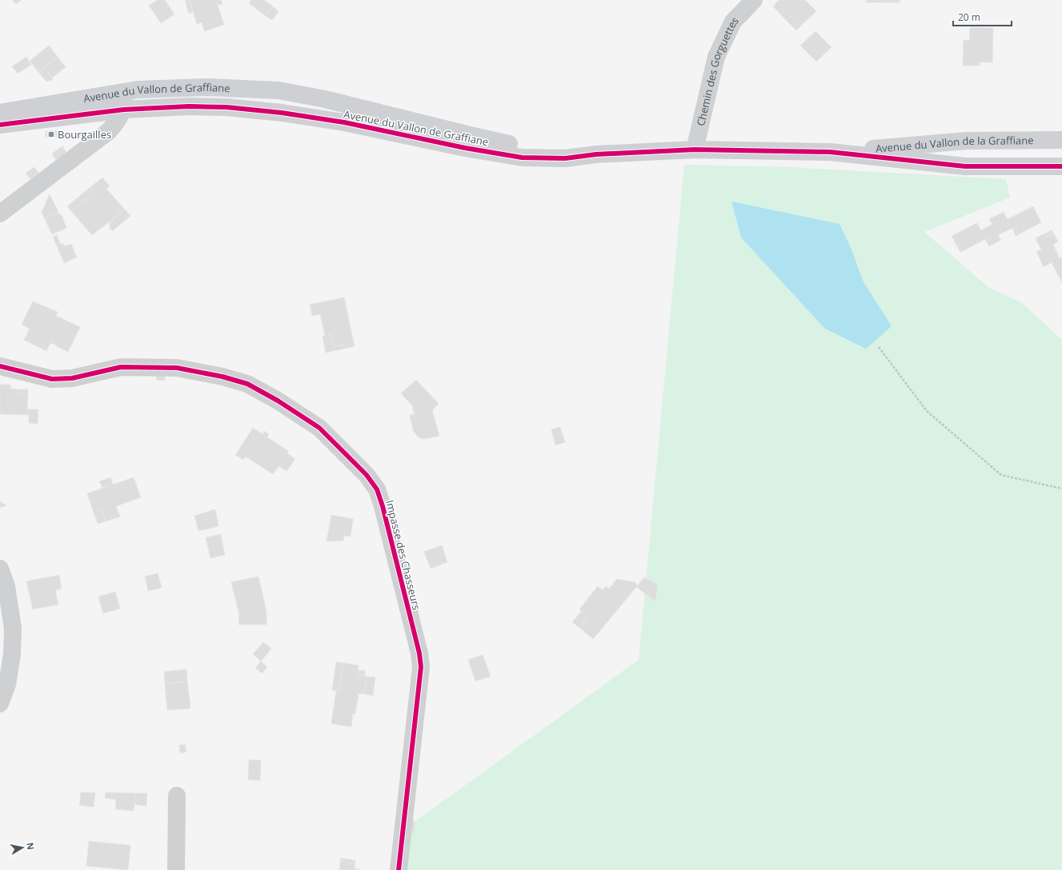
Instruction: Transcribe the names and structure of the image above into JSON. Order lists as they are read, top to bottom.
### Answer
{
  "streets": {
    "street": [
      "Chemin des Gorguettes",
      "Avenue du Vallon de Graffiane",
      "Avenue du Vallon de la Graffiane",
      "Impasse des Chasseurs"
    ]
  },
  "crossings": [
    ["Chemin des Gorguettes", "Avenue du Vallon de Graffiane"],
    ["Avenue du Vallon de Graffiane", "Avenue du Vallon de la Graffiane"]
  ],
  "places": {
    "transit": ["Bourgailles"]
  },
  "scale_bar": "20 m",
  "north": "right"
}
